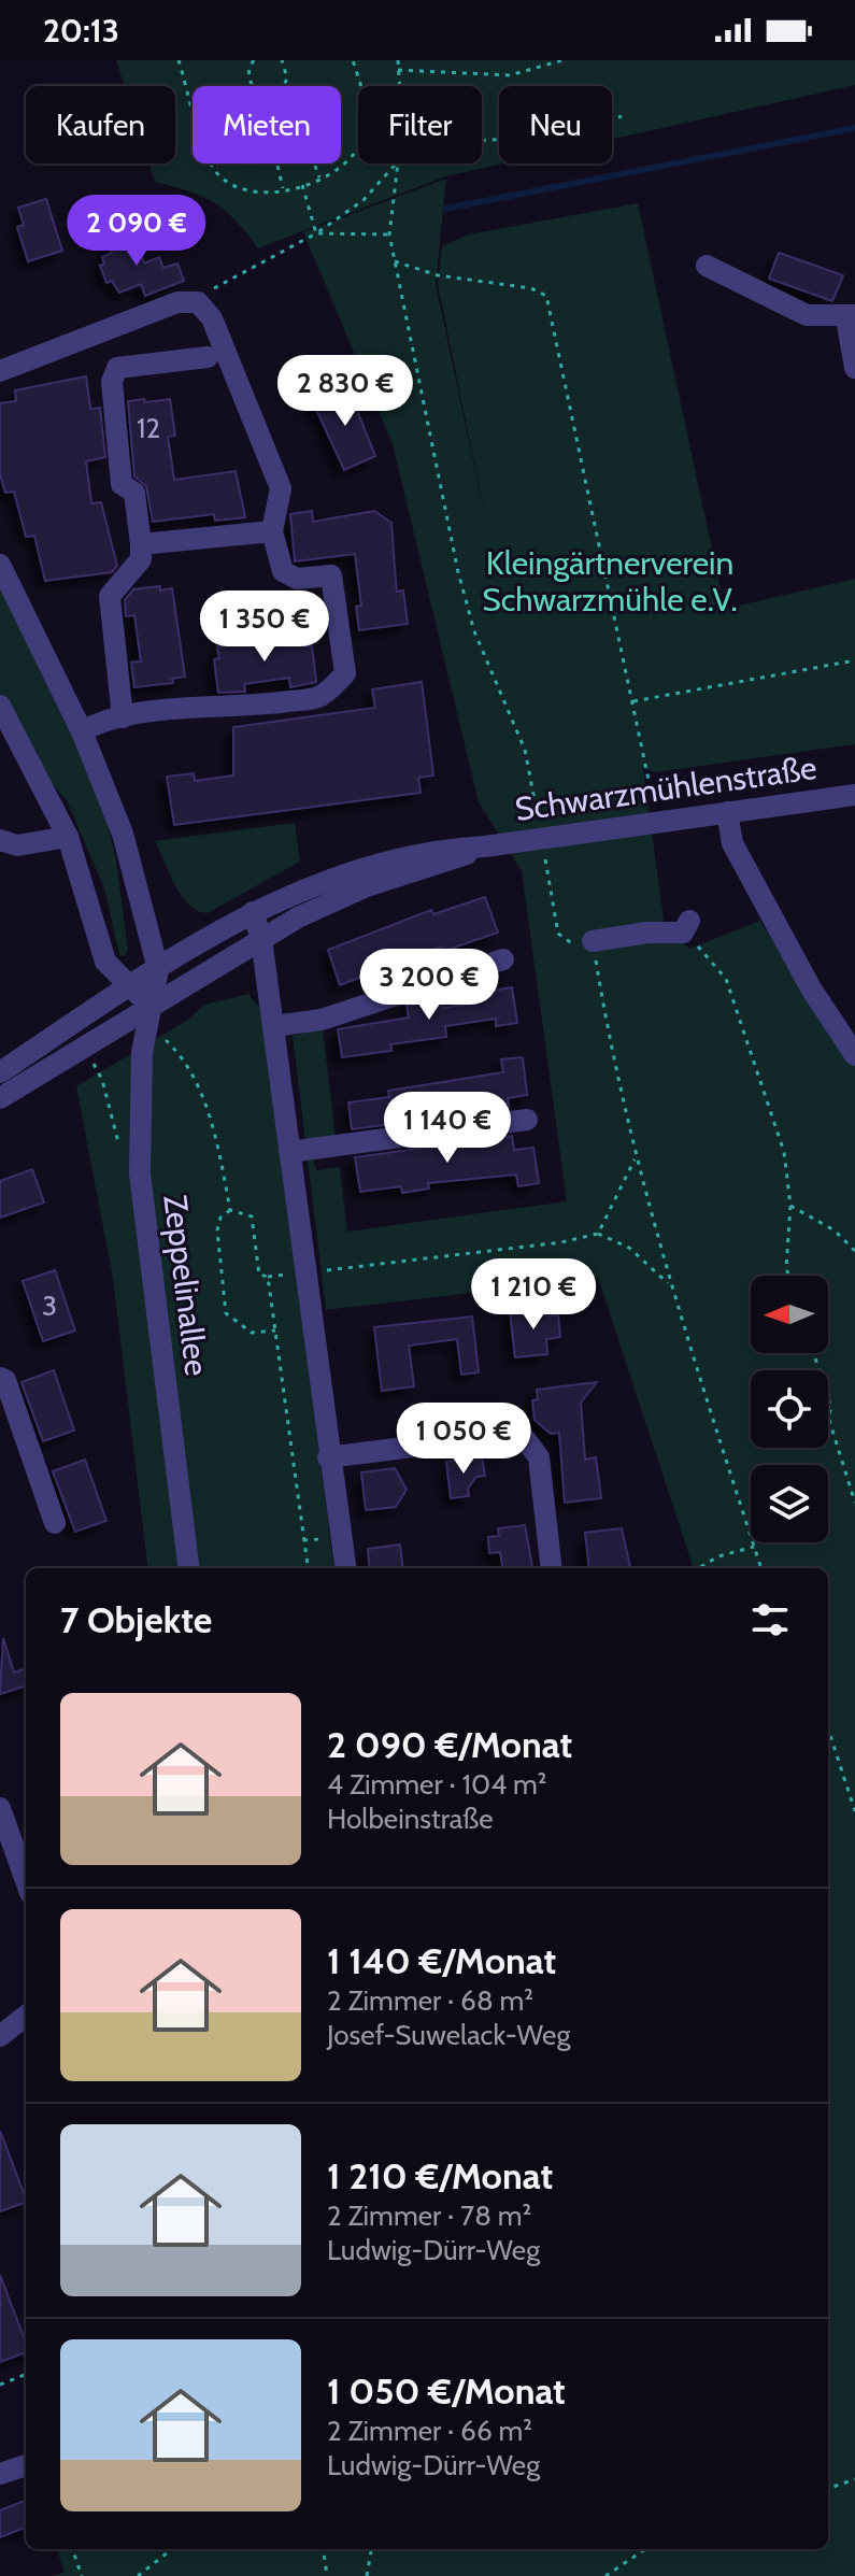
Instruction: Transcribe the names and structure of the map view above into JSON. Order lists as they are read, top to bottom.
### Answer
{
  "streets": {
    "street": ["Schwarzmühlenstraße", "Zeppelinallee"]
  },
  "crossings": [
    ["Schwarzmühlenstraße", "Zeppelinallee"]
  ],
  "parks": ["Kleingärtnerverein Schwarzmühle e.V."],
  "house_numbers": ["12", "3"],
  "north": "left",
  "page": {
    "status": "20:13",
    "chip": [
      "Kaufen",
      "Mieten",
      "Filter",
      "Neu"
    ],
    "price": [
      "2 090 €",
      "2 830 €",
      "1 350 €",
      "3 200 €",
      "1 140 €",
      "1 210 €",
      "1 050 €"
    ],
    "heading": "7 Objekte",
    "list": [
      {
        "name": "2 090 €/Monat",
        "note": "4 Zimmer · 104 m² · Holbeinstraße"
      },
      {
        "name": "1 140 €/Monat",
        "note": "2 Zimmer · 68 m² · Josef-Suwelack-Weg"
      },
      {
        "name": "1 210 €/Monat",
        "note": "2 Zimmer · 78 m² · Ludwig-Dürr-Weg"
      },
      {
        "name": "1 050 €/Monat",
        "note": "2 Zimmer · 66 m² · Ludwig-Dürr-Weg"
      }
    ]
  }
}
